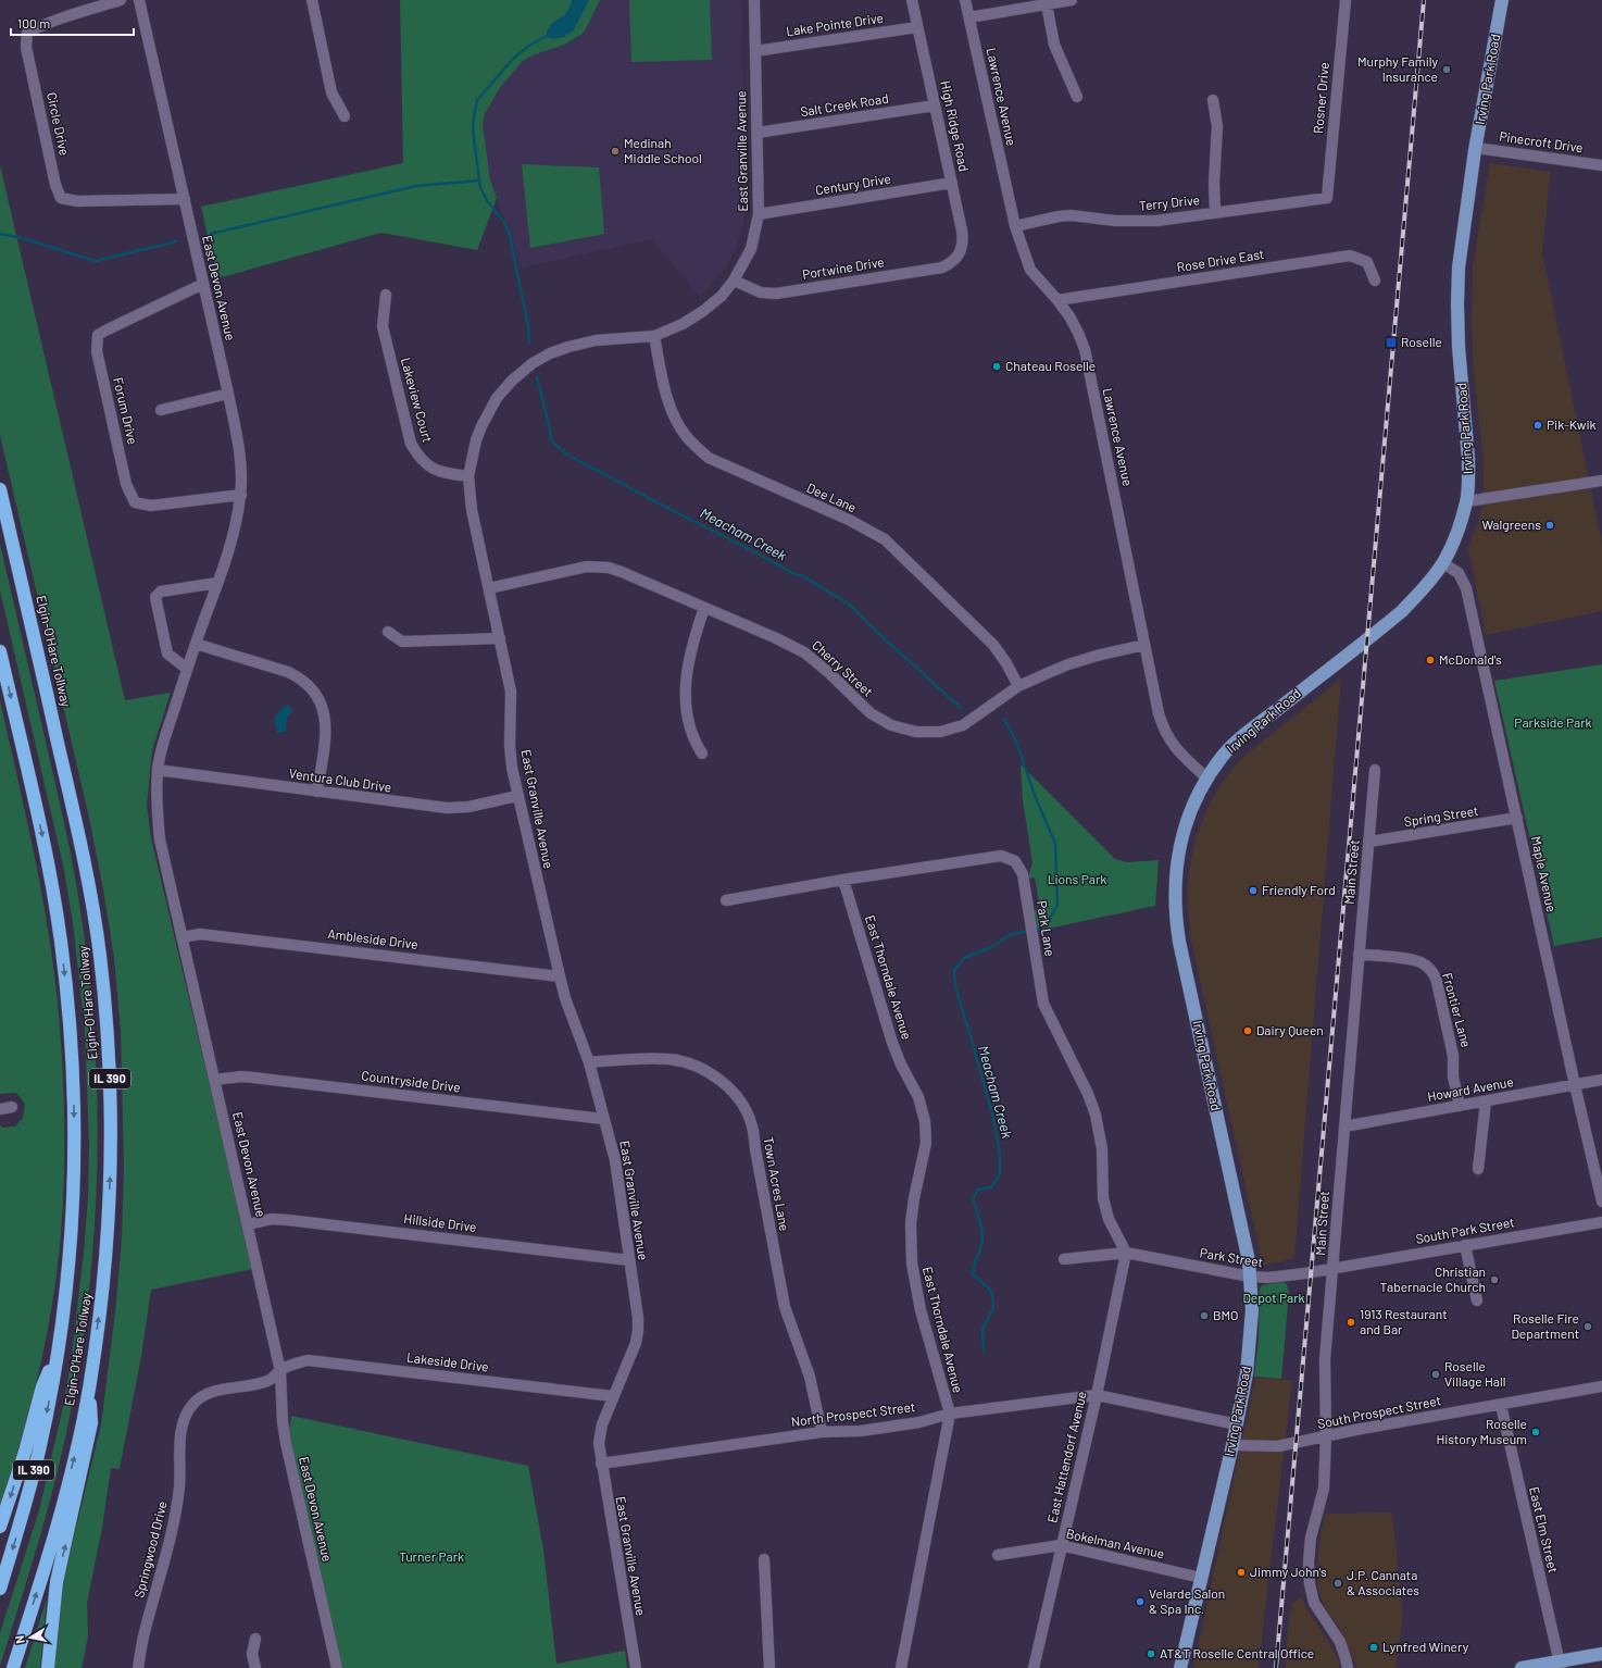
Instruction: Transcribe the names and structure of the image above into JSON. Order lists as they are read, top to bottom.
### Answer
{
  "streets": {
    "highway": ["Elgin-O'Hare Tollway", "IL 390"],
    "main road": ["Irving Park Road"],
    "street": [
      "Lake Pointe Drive",
      "Lawrence Avenue",
      "Rosner Drive",
      "Salt Creek Road",
      "Circle Drive",
      "High Ridge Road",
      "Pinecroft Drive",
      "East Granville Avenue",
      "Century Drive",
      "Terry Drive",
      "Rose Drive East",
      "Portwine Drive",
      "East Devon Avenue",
      "Lakeview Court",
      "Forum Drive",
      "Dee Lane",
      "Cherry Street",
      "Ventura Club Drive",
      "Spring Street",
      "Main Street",
      "Maple Avenue",
      "Park Lane",
      "Ambleside Drive",
      "East Thorndale Avenue",
      "Frontier Lane",
      "Countryside Drive",
      "Howard Avenue",
      "Town Acres Lane",
      "Hillside Drive",
      "South Park Street",
      "Park Street",
      "Lakeside Drive",
      "South Prospect Street",
      "North Prospect Street",
      "East Hattendorf Avenue",
      "East Elm Street",
      "Bokelman Avenue",
      "Springwood Drive"
    ]
  },
  "crossings": [
    ["Lake Pointe Drive", "High Ridge Road"],
    ["Lake Pointe Drive", "East Granville Avenue"],
    ["Irving Park Road", "Lawrence Avenue"],
    ["Irving Park Road", "Pinecroft Drive"],
    ["Irving Park Road", "Maple Avenue"],
    ["Irving Park Road", "Park Street"],
    ["Irving Park Road", "South Prospect Street"],
    ["Irving Park Road", "North Prospect Street"],
    ["Irving Park Road", "Bokelman Avenue"],
    ["Lawrence Avenue", "Terry Drive"],
    ["Lawrence Avenue", "Rose Drive East"],
    ["Lawrence Avenue", "Cherry Street"],
    ["Rosner Drive", "Terry Drive"],
    ["Salt Creek Road", "High Ridge Road"],
    ["Salt Creek Road", "East Granville Avenue"],
    ["Circle Drive", "East Devon Avenue"],
    ["High Ridge Road", "Century Drive"],
    ["High Ridge Road", "Portwine Drive"],
    ["East Granville Avenue", "Century Drive"],
    ["East Granville Avenue", "Portwine Drive"],
    ["East Granville Avenue", "Lakeview Court"],
    ["East Granville Avenue", "Dee Lane"],
    ["East Granville Avenue", "Cherry Street"],
    ["East Granville Avenue", "Ventura Club Drive"],
    ["East Granville Avenue", "Ambleside Drive"],
    ["East Granville Avenue", "Countryside Drive"],
    ["East Granville Avenue", "Town Acres Lane"],
    ["East Granville Avenue", "Hillside Drive"],
    ["East Granville Avenue", "Lakeside Drive"],
    ["East Granville Avenue", "North Prospect Street"],
    ["East Devon Avenue", "Forum Drive"],
    ["East Devon Avenue", "Ventura Club Drive"],
    ["East Devon Avenue", "Ambleside Drive"],
    ["East Devon Avenue", "Countryside Drive"],
    ["East Devon Avenue", "Hillside Drive"],
    ["East Devon Avenue", "Lakeside Drive"],
    ["East Devon Avenue", "Springwood Drive"],
    ["Dee Lane", "Cherry Street"],
    ["Spring Street", "Main Street"],
    ["Spring Street", "Maple Avenue"],
    ["Main Street", "Frontier Lane"],
    ["Main Street", "Howard Avenue"],
    ["Main Street", "South Park Street"],
    ["Main Street", "Park Street"],
    ["Main Street", "South Prospect Street"],
    ["Maple Avenue", "Howard Avenue"],
    ["Park Lane", "East Thorndale Avenue"],
    ["Park Lane", "Park Street"],
    ["Park Lane", "East Hattendorf Avenue"],
    ["East Thorndale Avenue", "North Prospect Street"],
    ["Frontier Lane", "Howard Avenue"],
    ["Town Acres Lane", "North Prospect Street"],
    ["South Park Street", "Park Street"],
    ["Park Street", "East Hattendorf Avenue"],
    ["Lakeside Drive", "Springwood Drive"],
    ["South Prospect Street", "East Elm Street"],
    ["North Prospect Street", "East Hattendorf Avenue"],
    ["East Hattendorf Avenue", "Bokelman Avenue"]
  ],
  "water": ["Meacham Creek"],
  "parks": [
    "Parkside Park",
    "Lions Park",
    "Depot Park",
    "Turner Park"
  ],
  "places": {
    "other": [
      "Murphy Family Insurance",
      "Medinah Middle School",
      "Chateau Roselle",
      "Pik-Kwik",
      "Walgreens",
      "McDonald's",
      "Friendly Ford",
      "Dairy Queen",
      "Christian Tabernacle Church",
      "BMO",
      "1913 Restaurant and Bar",
      "Roselle Fire Department",
      "Roselle Village Hall",
      "Roselle History Museum",
      "Jimmy John's",
      "J.P. Cannata & Associates",
      "Velarde Salon & Spa Inc.",
      "Lynfred Winery",
      "AT&T Roselle Central Office"
    ],
    "transit": ["Roselle"]
  },
  "scale_bar": "100 m",
  "north": "left"
}
